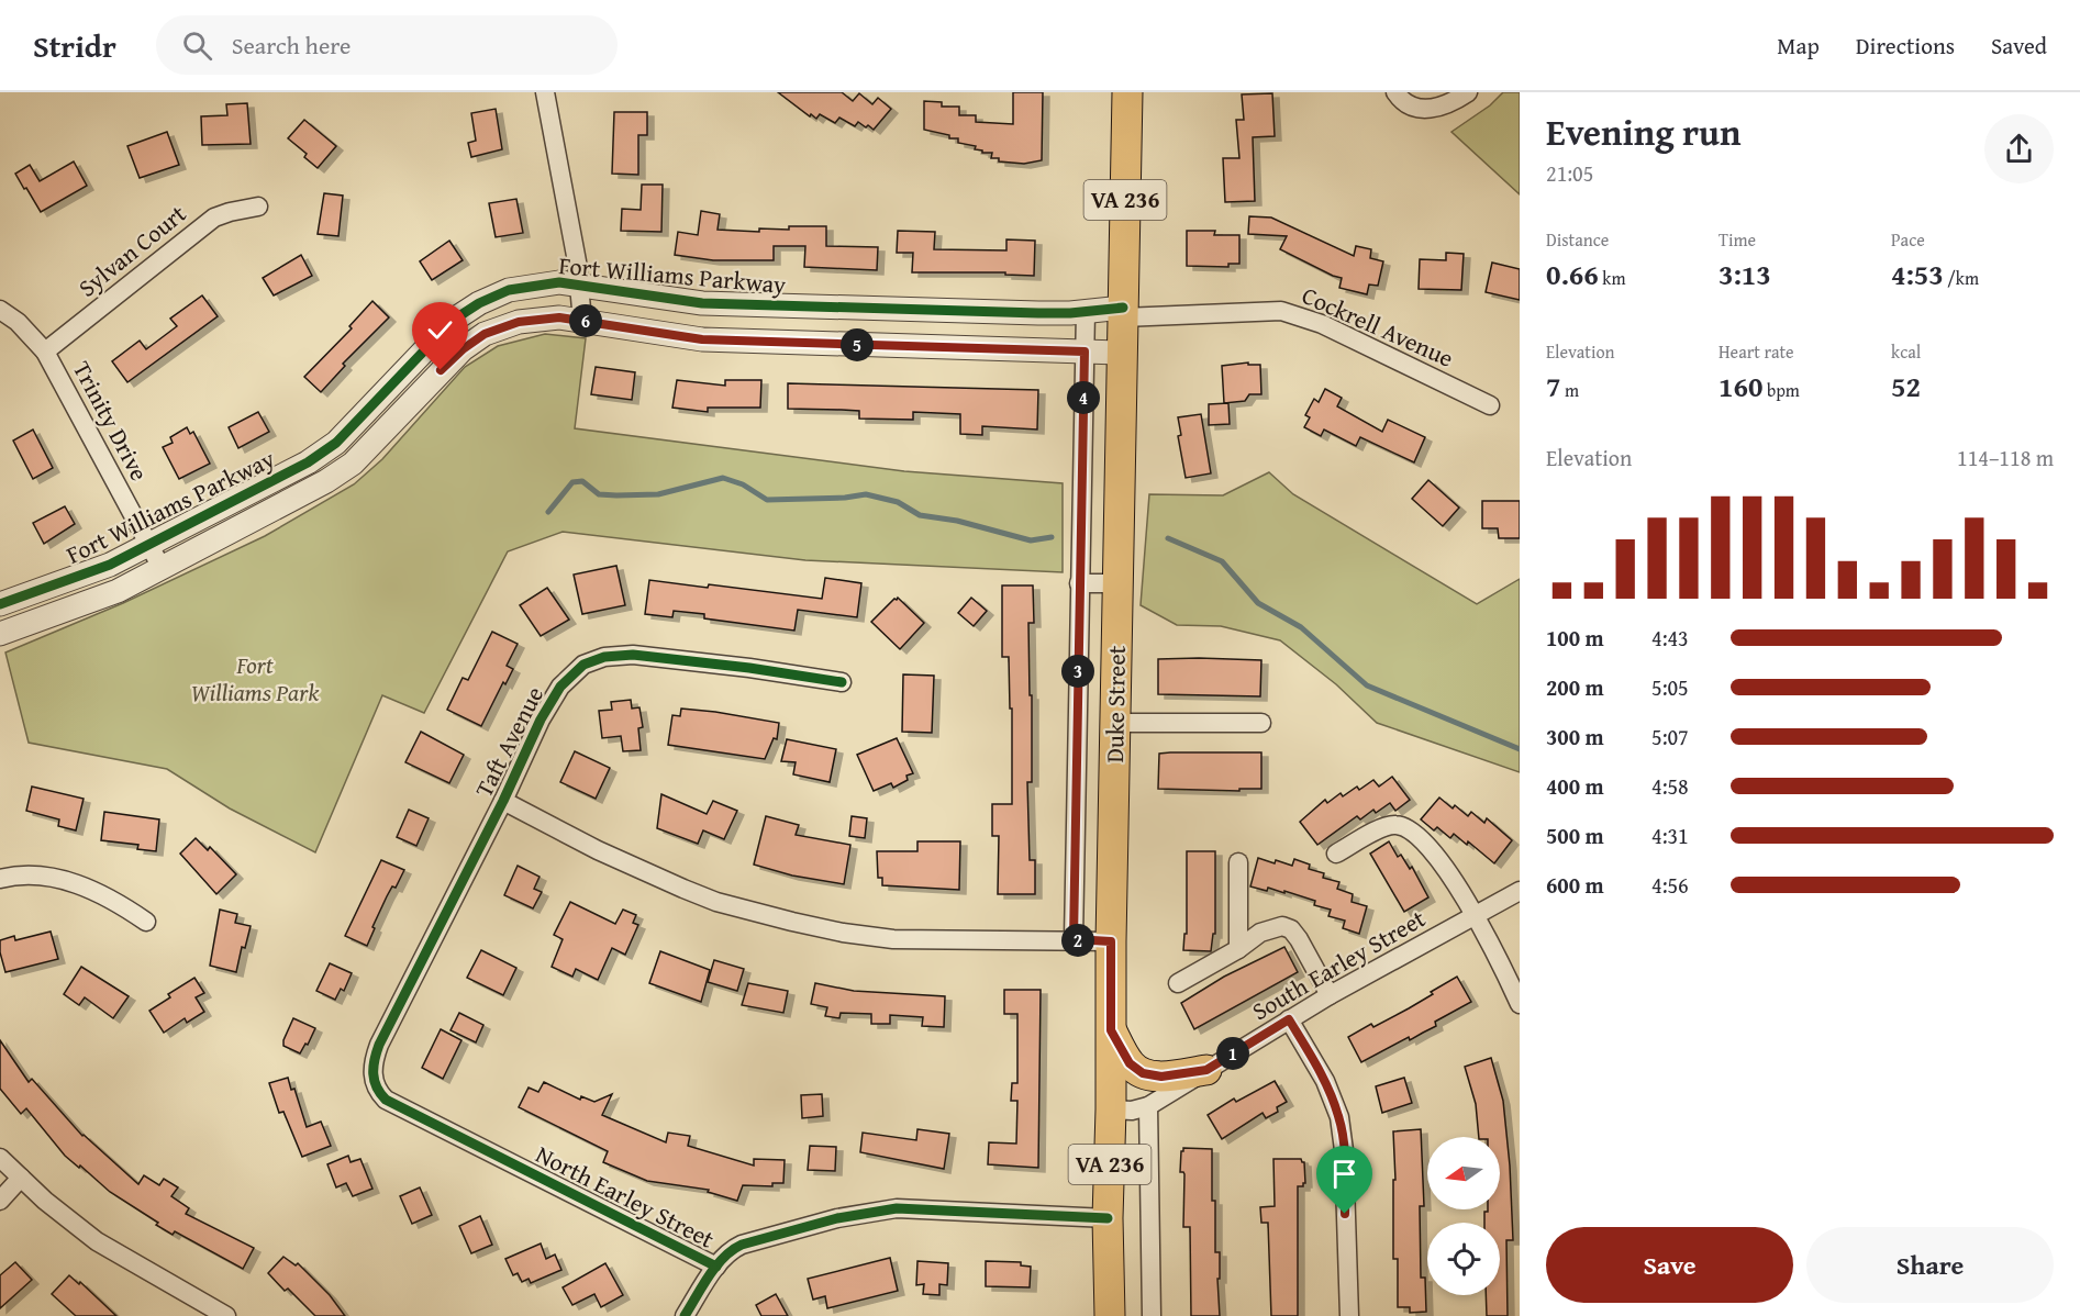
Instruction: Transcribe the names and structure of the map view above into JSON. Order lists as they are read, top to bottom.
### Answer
{
  "streets": {
    "main road": ["VA 236", "Duke Street"],
    "street": [
      "Sylvan Court",
      "Fort Williams Parkway",
      "Cockrell Avenue",
      "Trinity Drive",
      "Taft Avenue",
      "South Earley Street",
      "North Earley Street"
    ]
  },
  "crossings": [
    ["Sylvan Court", "Trinity Drive"],
    ["Fort Williams Parkway", "Cockrell Avenue"],
    ["Fort Williams Parkway", "Trinity Drive"],
    ["Fort Williams Parkway", "Duke Street"],
    ["Cockrell Avenue", "Duke Street"],
    ["Duke Street", "South Earley Street"],
    ["Duke Street", "North Earley Street"],
    ["Taft Avenue", "North Earley Street"]
  ],
  "parks": ["Fort Williams Park"],
  "north": "left",
  "page": {
    "header": "Stridr",
    "search": "Search here",
    "nav": ["Map", "Directions", "Saved"],
    "heading": ["Evening run", "21:05"],
    "stats": [
      ["Distance", "0.66 km"],
      ["Time", "3:13"],
      ["Pace", "4:53 /km"],
      ["Elevation", "7 m"],
      ["Heart rate", "160 bpm"],
      ["kcal", "52"]
    ],
    "pins": [
      "6",
      "5",
      "4",
      "3",
      "2",
      "1"
    ],
    "chart": ["Elevation", "114–118 m"],
    "list": [
      {
        "name": "100 m",
        "note": "4:43"
      },
      {
        "name": "200 m",
        "note": "5:05"
      },
      {
        "name": "300 m",
        "note": "5:07"
      },
      {
        "name": "400 m",
        "note": "4:58"
      },
      {
        "name": "500 m",
        "note": "4:31"
      },
      {
        "name": "600 m",
        "note": "4:56"
      }
    ],
    "buttons": ["Save", "Share"]
  }
}
